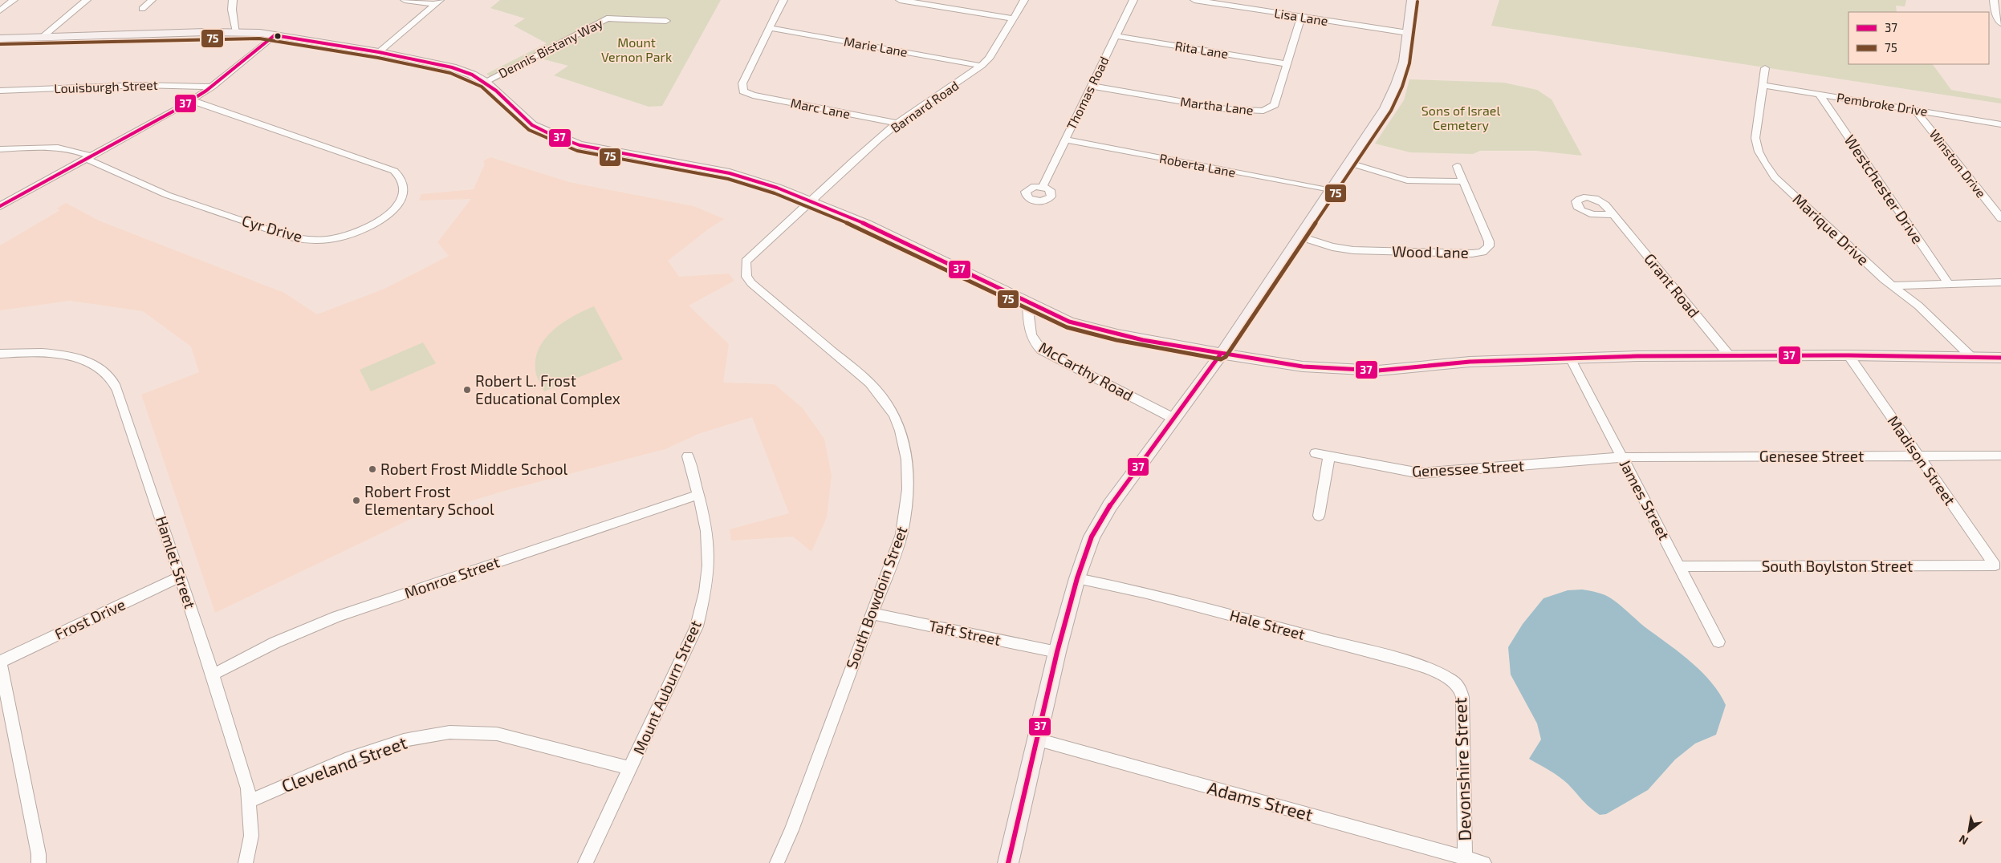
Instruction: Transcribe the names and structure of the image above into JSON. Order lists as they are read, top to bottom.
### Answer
{
  "streets": {
    "street": [
      "Lisa Lane",
      "Marie Lane",
      "Dennis Bistany Way",
      "Rita Lane",
      "Louisburgh Street",
      "Thomas Road",
      "Pembroke Drive",
      "Martha Lane",
      "Barnard Road",
      "Marc Lane",
      "Winston Drive",
      "Roberta Lane",
      "Westchester Drive",
      "Cyr Drive",
      "Marique Drive",
      "Wood Lane",
      "Grant Road",
      "McCarthy Road",
      "Genesee Street",
      "Madison Street",
      "Genessee Street",
      "James Street",
      "Hamlet Street",
      "South Boylston Street",
      "Monroe Street",
      "South Bowdoin Street",
      "Frost Drive",
      "Hale Street",
      "Taft Street",
      "Mount Auburn Street",
      "Cleveland Street",
      "Devonshire Street",
      "Adams Street"
    ]
  },
  "crossings": [
    ["Lisa Lane", "Martha Lane"],
    ["Marie Lane", "Barnard Road"],
    ["Marie Lane", "Marc Lane"],
    ["Rita Lane", "Thomas Road"],
    ["Rita Lane", "Martha Lane"],
    ["Thomas Road", "Martha Lane"],
    ["Thomas Road", "Roberta Lane"],
    ["Pembroke Drive", "Winston Drive"],
    ["Pembroke Drive", "Westchester Drive"],
    ["Pembroke Drive", "Marique Drive"],
    ["Barnard Road", "Marc Lane"],
    ["Barnard Road", "South Bowdoin Street"],
    ["Genesee Street", "Madison Street"],
    ["Genesee Street", "Genessee Street"],
    ["Genesee Street", "James Street"],
    ["Madison Street", "South Boylston Street"],
    ["Genessee Street", "James Street"],
    ["James Street", "South Boylston Street"],
    ["Hamlet Street", "Monroe Street"],
    ["Hamlet Street", "Frost Drive"],
    ["Hamlet Street", "Cleveland Street"],
    ["Monroe Street", "Mount Auburn Street"],
    ["South Bowdoin Street", "Taft Street"],
    ["Hale Street", "Devonshire Street"],
    ["Mount Auburn Street", "Cleveland Street"],
    ["Devonshire Street", "Adams Street"]
  ],
  "parks": ["Mount Vernon Park", "Sons of Israel Cemetery"],
  "places": ["Robert L. Frost Educational Complex", "Robert Frost Middle School", "Robert Frost Elementary School"],
  "lines": ["transit line 75", "transit line 37"],
  "legend": ["37", "75"],
  "north": "bottom left"
}
